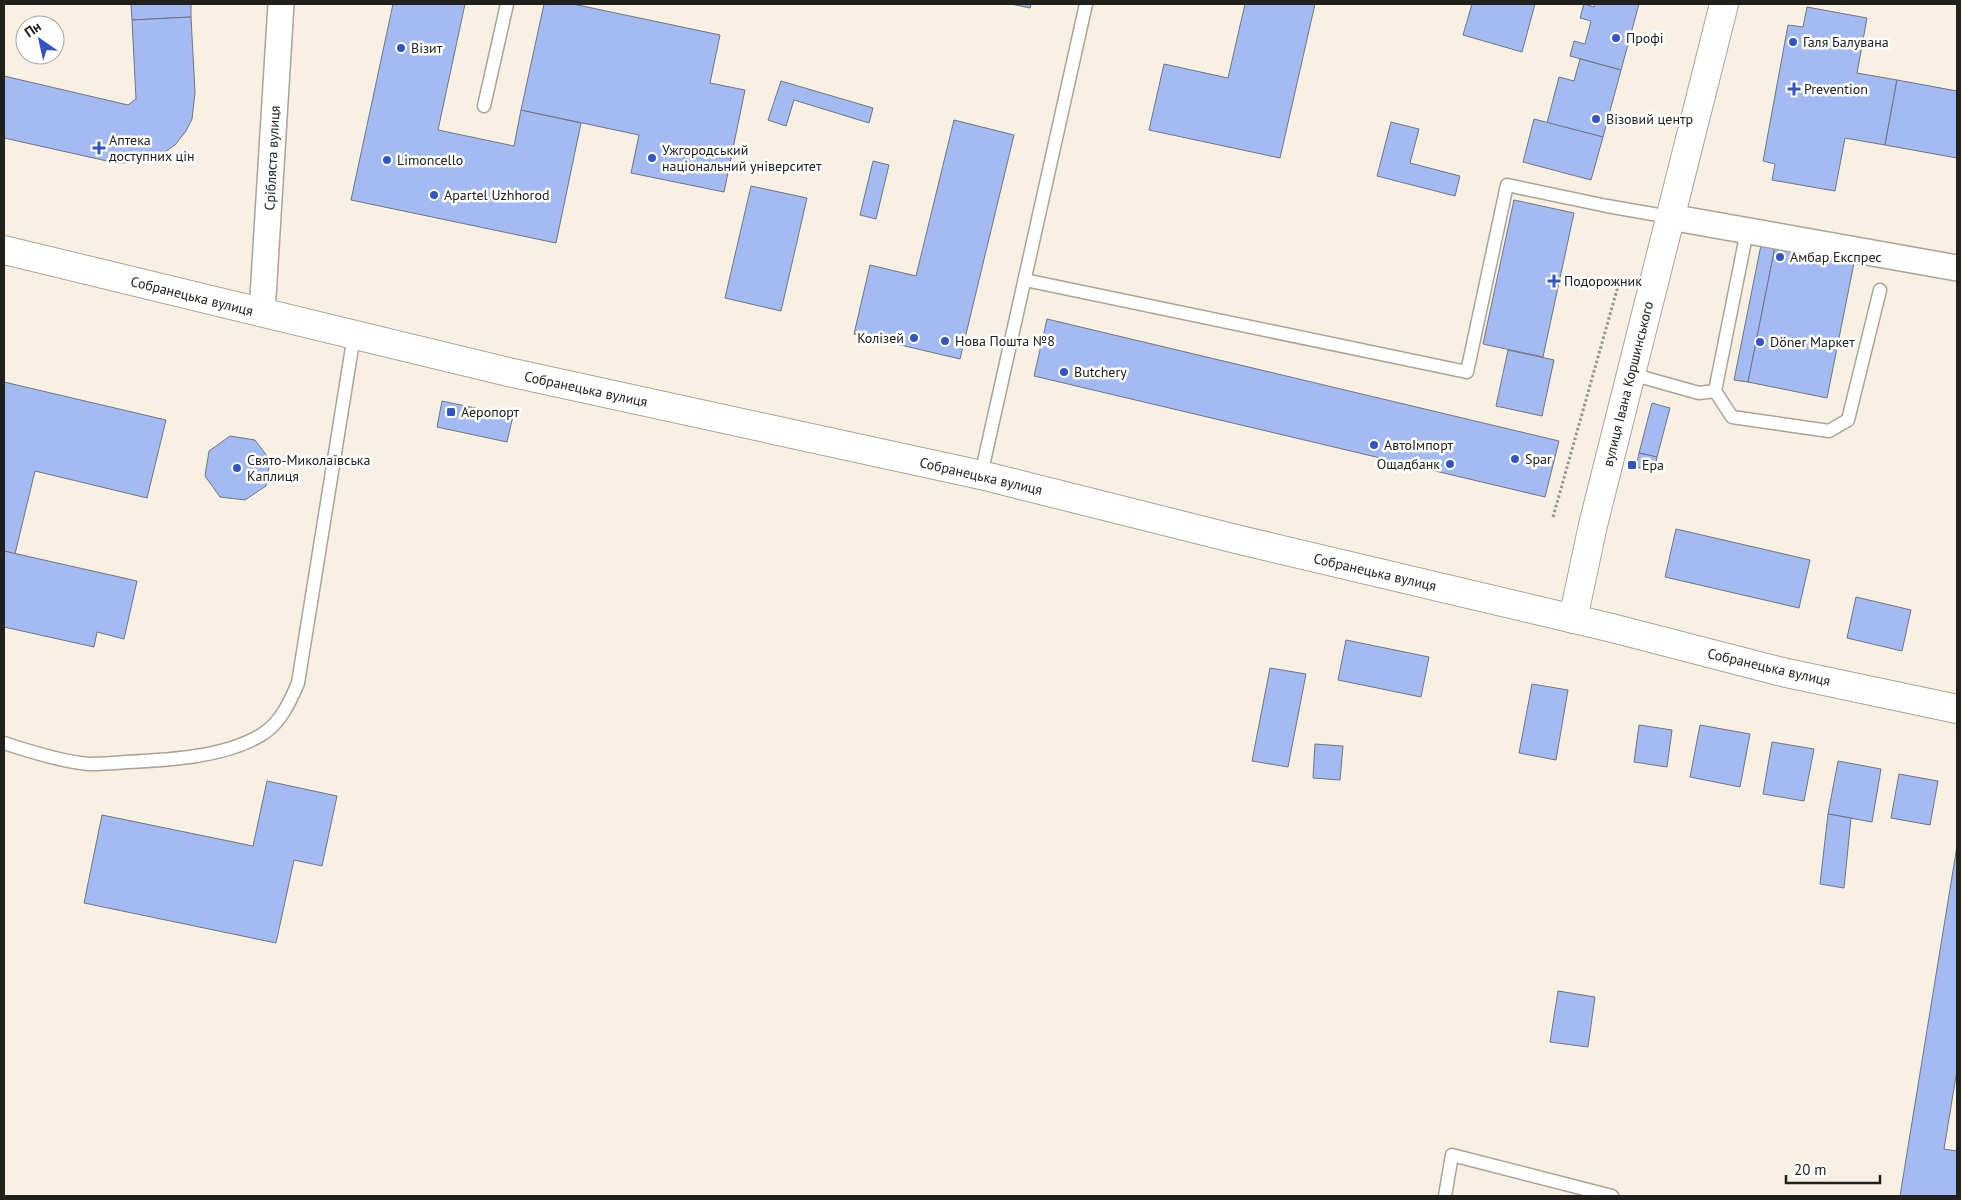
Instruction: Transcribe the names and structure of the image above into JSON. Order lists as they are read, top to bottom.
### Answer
{
  "streets": {
    "main road": ["Собранецька вулиця", "вулиця Івана Коршинського"],
    "street": ["Срібляста вулиця"]
  },
  "crossings": [
    ["Срібляста вулиця", "Собранецька вулиця"],
    ["Собранецька вулиця", "вулиця Івана Коршинського"]
  ],
  "places": {
    "other": [
      "Профі",
      "Галя Балувана",
      "Візит",
      "Візовий центр",
      "Ужгородський національний університет",
      "Limoncello",
      "Apartel Uzhhorod",
      "Амбар Експрес",
      "Колізей",
      "Нова Пошта №8",
      "Döner Маркет",
      "Butchery",
      "АвтоІмпорт",
      "Spar",
      "Ощадбанк",
      "Свято-Миколаївська Каплиця"
    ],
    "health": ["Prevention", "Аптека доступних цін", "Подорожник"],
    "transit": ["Аеропорт", "Ера"]
  },
  "scale_bar": "20 m",
  "north": "top left"
}
